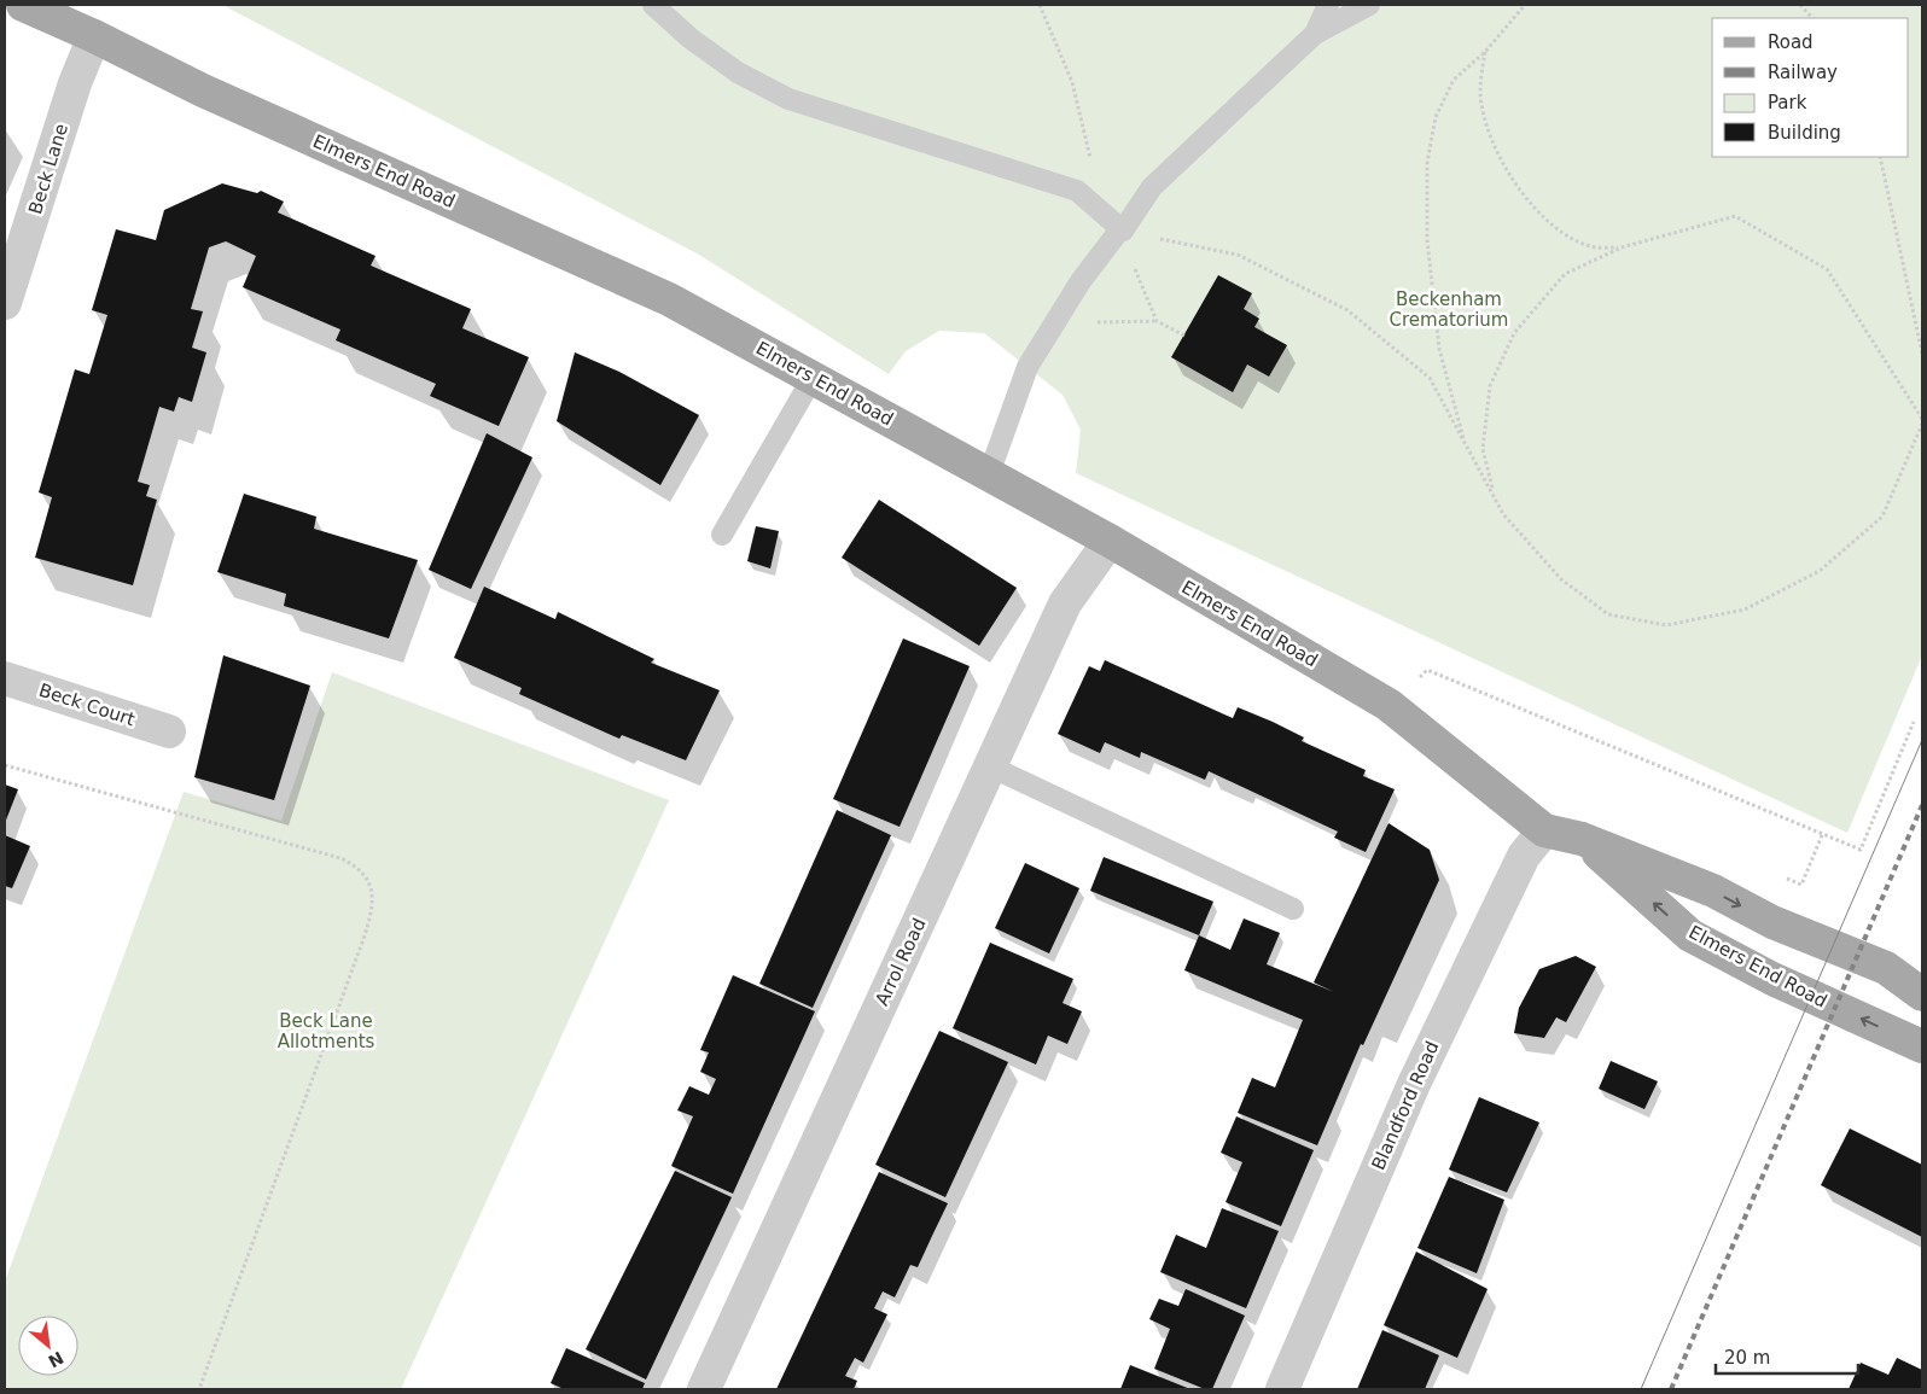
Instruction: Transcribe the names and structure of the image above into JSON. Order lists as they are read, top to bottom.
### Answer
{
  "streets": {
    "main road": ["Elmers End Road"],
    "street": [
      "Beck Lane",
      "Beck Court",
      "Arrol Road",
      "Blandford Road"
    ]
  },
  "crossings": [
    ["Beck Lane", "Elmers End Road"],
    ["Elmers End Road", "Arrol Road"],
    ["Elmers End Road", "Blandford Road"]
  ],
  "parks": ["Beckenham Crematorium", "Beck Lane Allotments"],
  "legend": [
    "Road",
    "Railway",
    "Park",
    "Building"
  ],
  "scale_bar": "20 m",
  "north": "bottom right"
}
